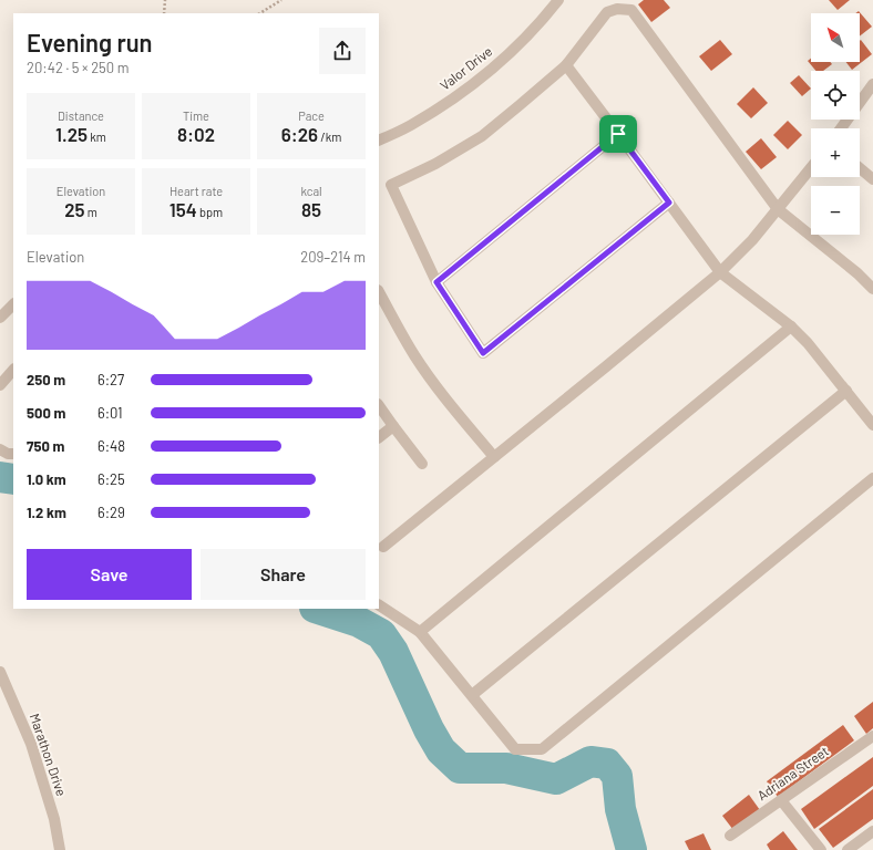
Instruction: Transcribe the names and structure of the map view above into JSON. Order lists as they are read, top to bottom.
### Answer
{
  "streets": {
    "street": ["Valor Drive", "Marathon Drive", "Adriana Street"]
  },
  "north": "top left",
  "page": {
    "map_buttons": ["+", "−"],
    "heading": ["Evening run", "20:42 · 5 × 250 m"],
    "stats": [
      ["Distance", "1.25 km"],
      ["Time", "8:02"],
      ["Pace", "6:26 /km"],
      ["Elevation", "25 m"],
      ["Heart rate", "154 bpm"],
      ["kcal", "85"]
    ],
    "chart": ["Elevation", "209–214 m"],
    "list": [
      {
        "name": "250 m",
        "note": "6:27"
      },
      {
        "name": "500 m",
        "note": "6:01"
      },
      {
        "name": "750 m",
        "note": "6:48"
      },
      {
        "name": "1.0 km",
        "note": "6:25"
      },
      {
        "name": "1.2 km",
        "note": "6:29"
      }
    ],
    "buttons": ["Save", "Share"]
  }
}
